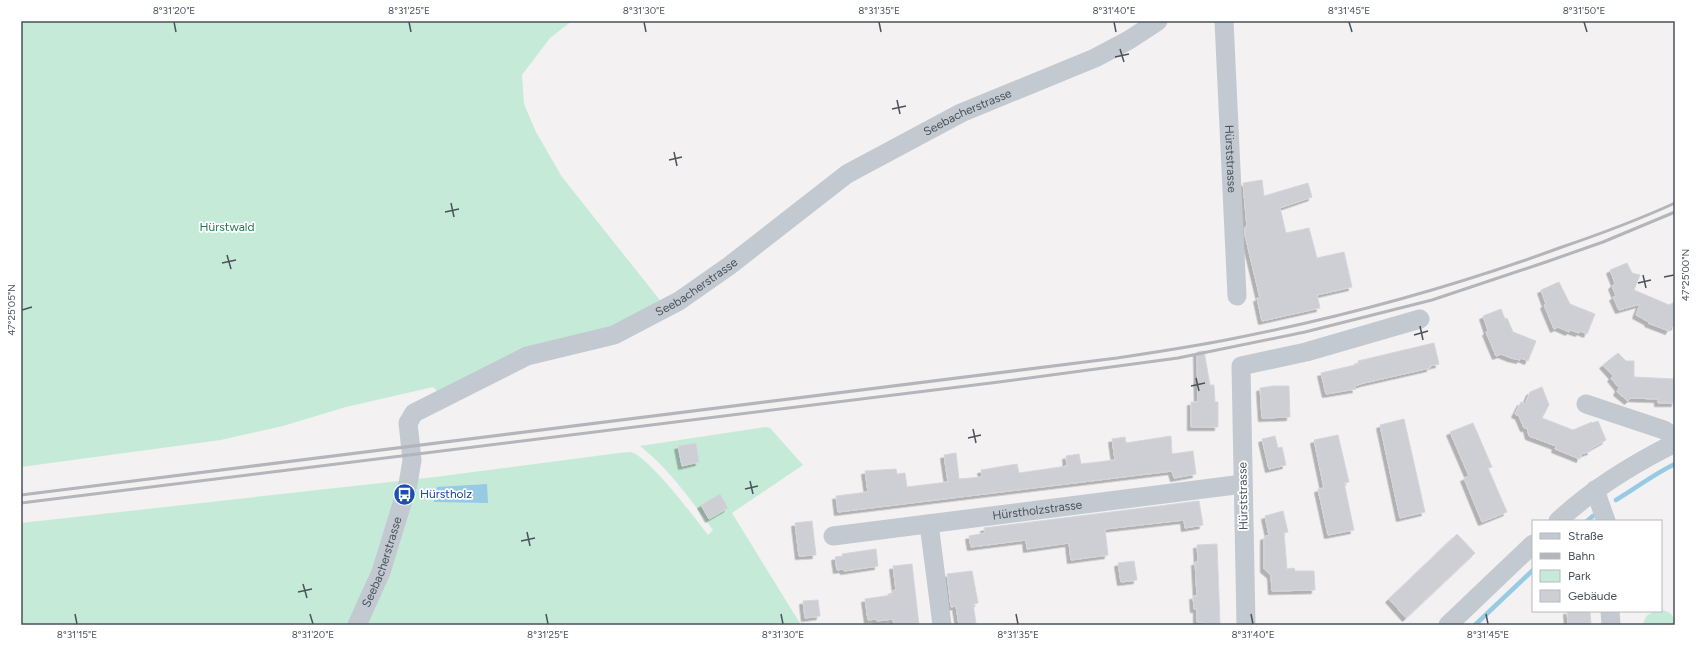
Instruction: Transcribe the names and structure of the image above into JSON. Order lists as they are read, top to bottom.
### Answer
{
  "streets": {
    "street": ["Seebacherstrasse", "Hürststrasse", "Hürstholzstrasse"]
  },
  "crossings": [
    ["Hürststrasse", "Hürstholzstrasse"]
  ],
  "parks": ["Hürstwald"],
  "places": {
    "bus stop": ["Hürstholz"]
  },
  "legend": [
    "Straße",
    "Bahn",
    "Park",
    "Gebäude"
  ],
  "coordinates": [
    "8°31'20\"E",
    "8°31'25\"E",
    "8°31'30\"E",
    "8°31'35\"E",
    "8°31'40\"E",
    "8°31'45\"E",
    "8°31'50\"E",
    "47°25'00\"N",
    "47°25'05\"N",
    "8°31'15\"E"
  ]
}
